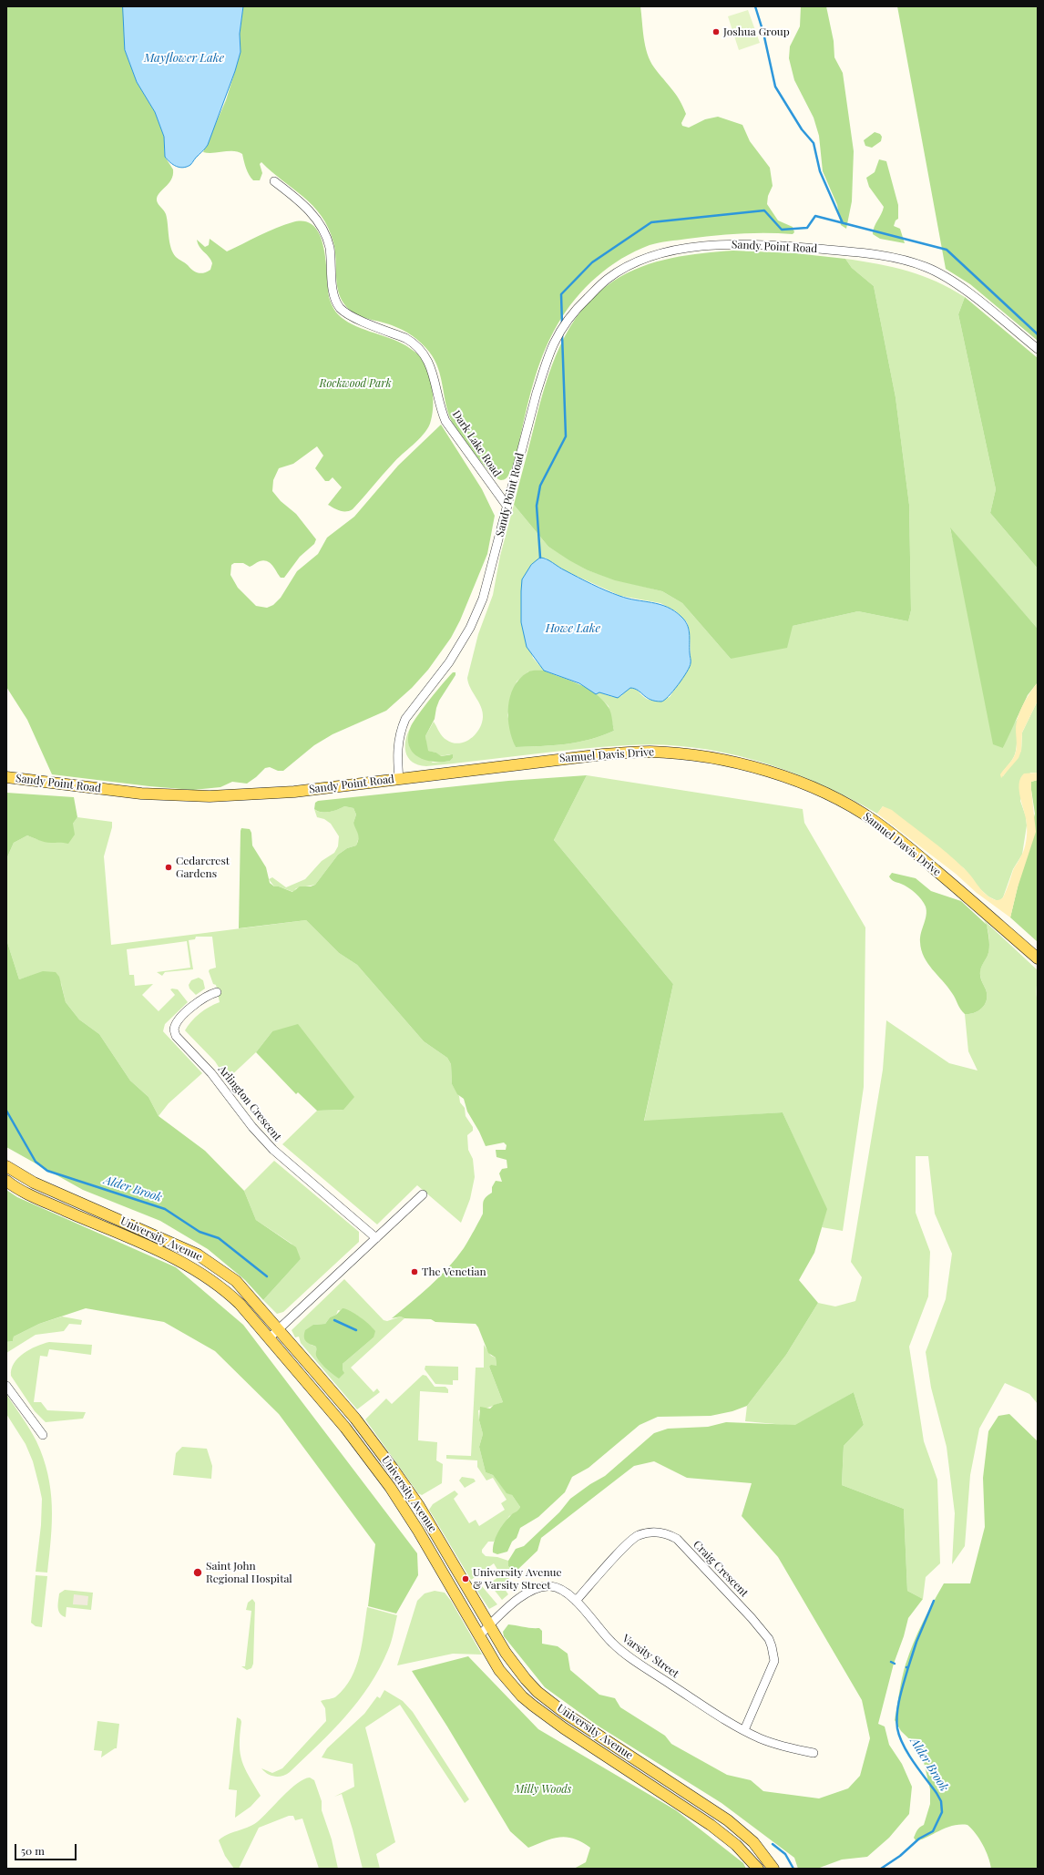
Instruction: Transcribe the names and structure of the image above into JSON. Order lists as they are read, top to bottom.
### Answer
{
  "streets": {
    "main road": ["Sandy Point Road", "Samuel Davis Drive", "University Avenue"],
    "street": [
      "Dark Lake Road",
      "Arlington Crescent",
      "Craig Crescent",
      "Varsity Street"
    ]
  },
  "crossings": [
    ["Sandy Point Road", "Dark Lake Road"],
    ["Sandy Point Road", "Samuel Davis Drive"],
    ["University Avenue", "Varsity Street"],
    ["Craig Crescent", "Varsity Street"]
  ],
  "water": ["Mayflower Lake", "Howe Lake", "Alder Brook"],
  "parks": ["Rockwood Park", "Milly Woods"],
  "places": [
    "Joshua Group",
    "Cedarcrest Gardens",
    "The Venetian",
    "Saint John Regional Hospital",
    "University Avenue & Varsity Street"
  ],
  "scale_bar": "50 m"
}
